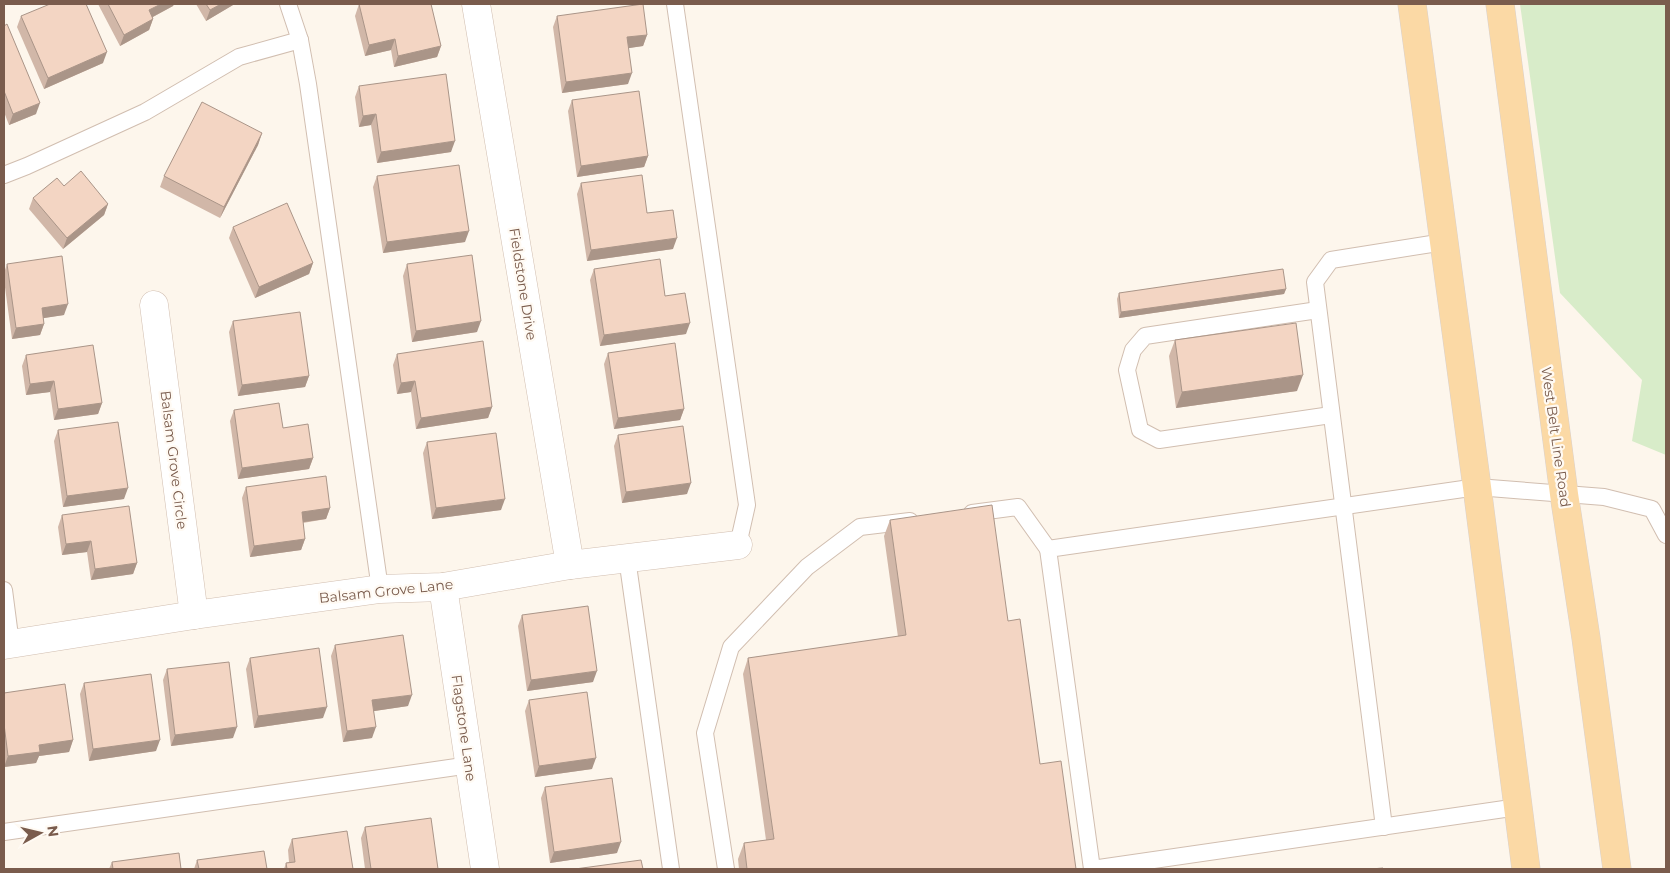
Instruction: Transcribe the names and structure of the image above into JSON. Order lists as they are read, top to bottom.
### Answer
{
  "streets": {
    "main road": ["West Belt Line Road"],
    "street": [
      "Fieldstone Drive",
      "Balsam Grove Circle",
      "Balsam Grove Lane",
      "Flagstone Lane"
    ]
  },
  "crossings": [
    ["Fieldstone Drive", "Balsam Grove Lane"],
    ["Balsam Grove Circle", "Balsam Grove Lane"],
    ["Balsam Grove Lane", "Flagstone Lane"]
  ],
  "north": "right"
}
